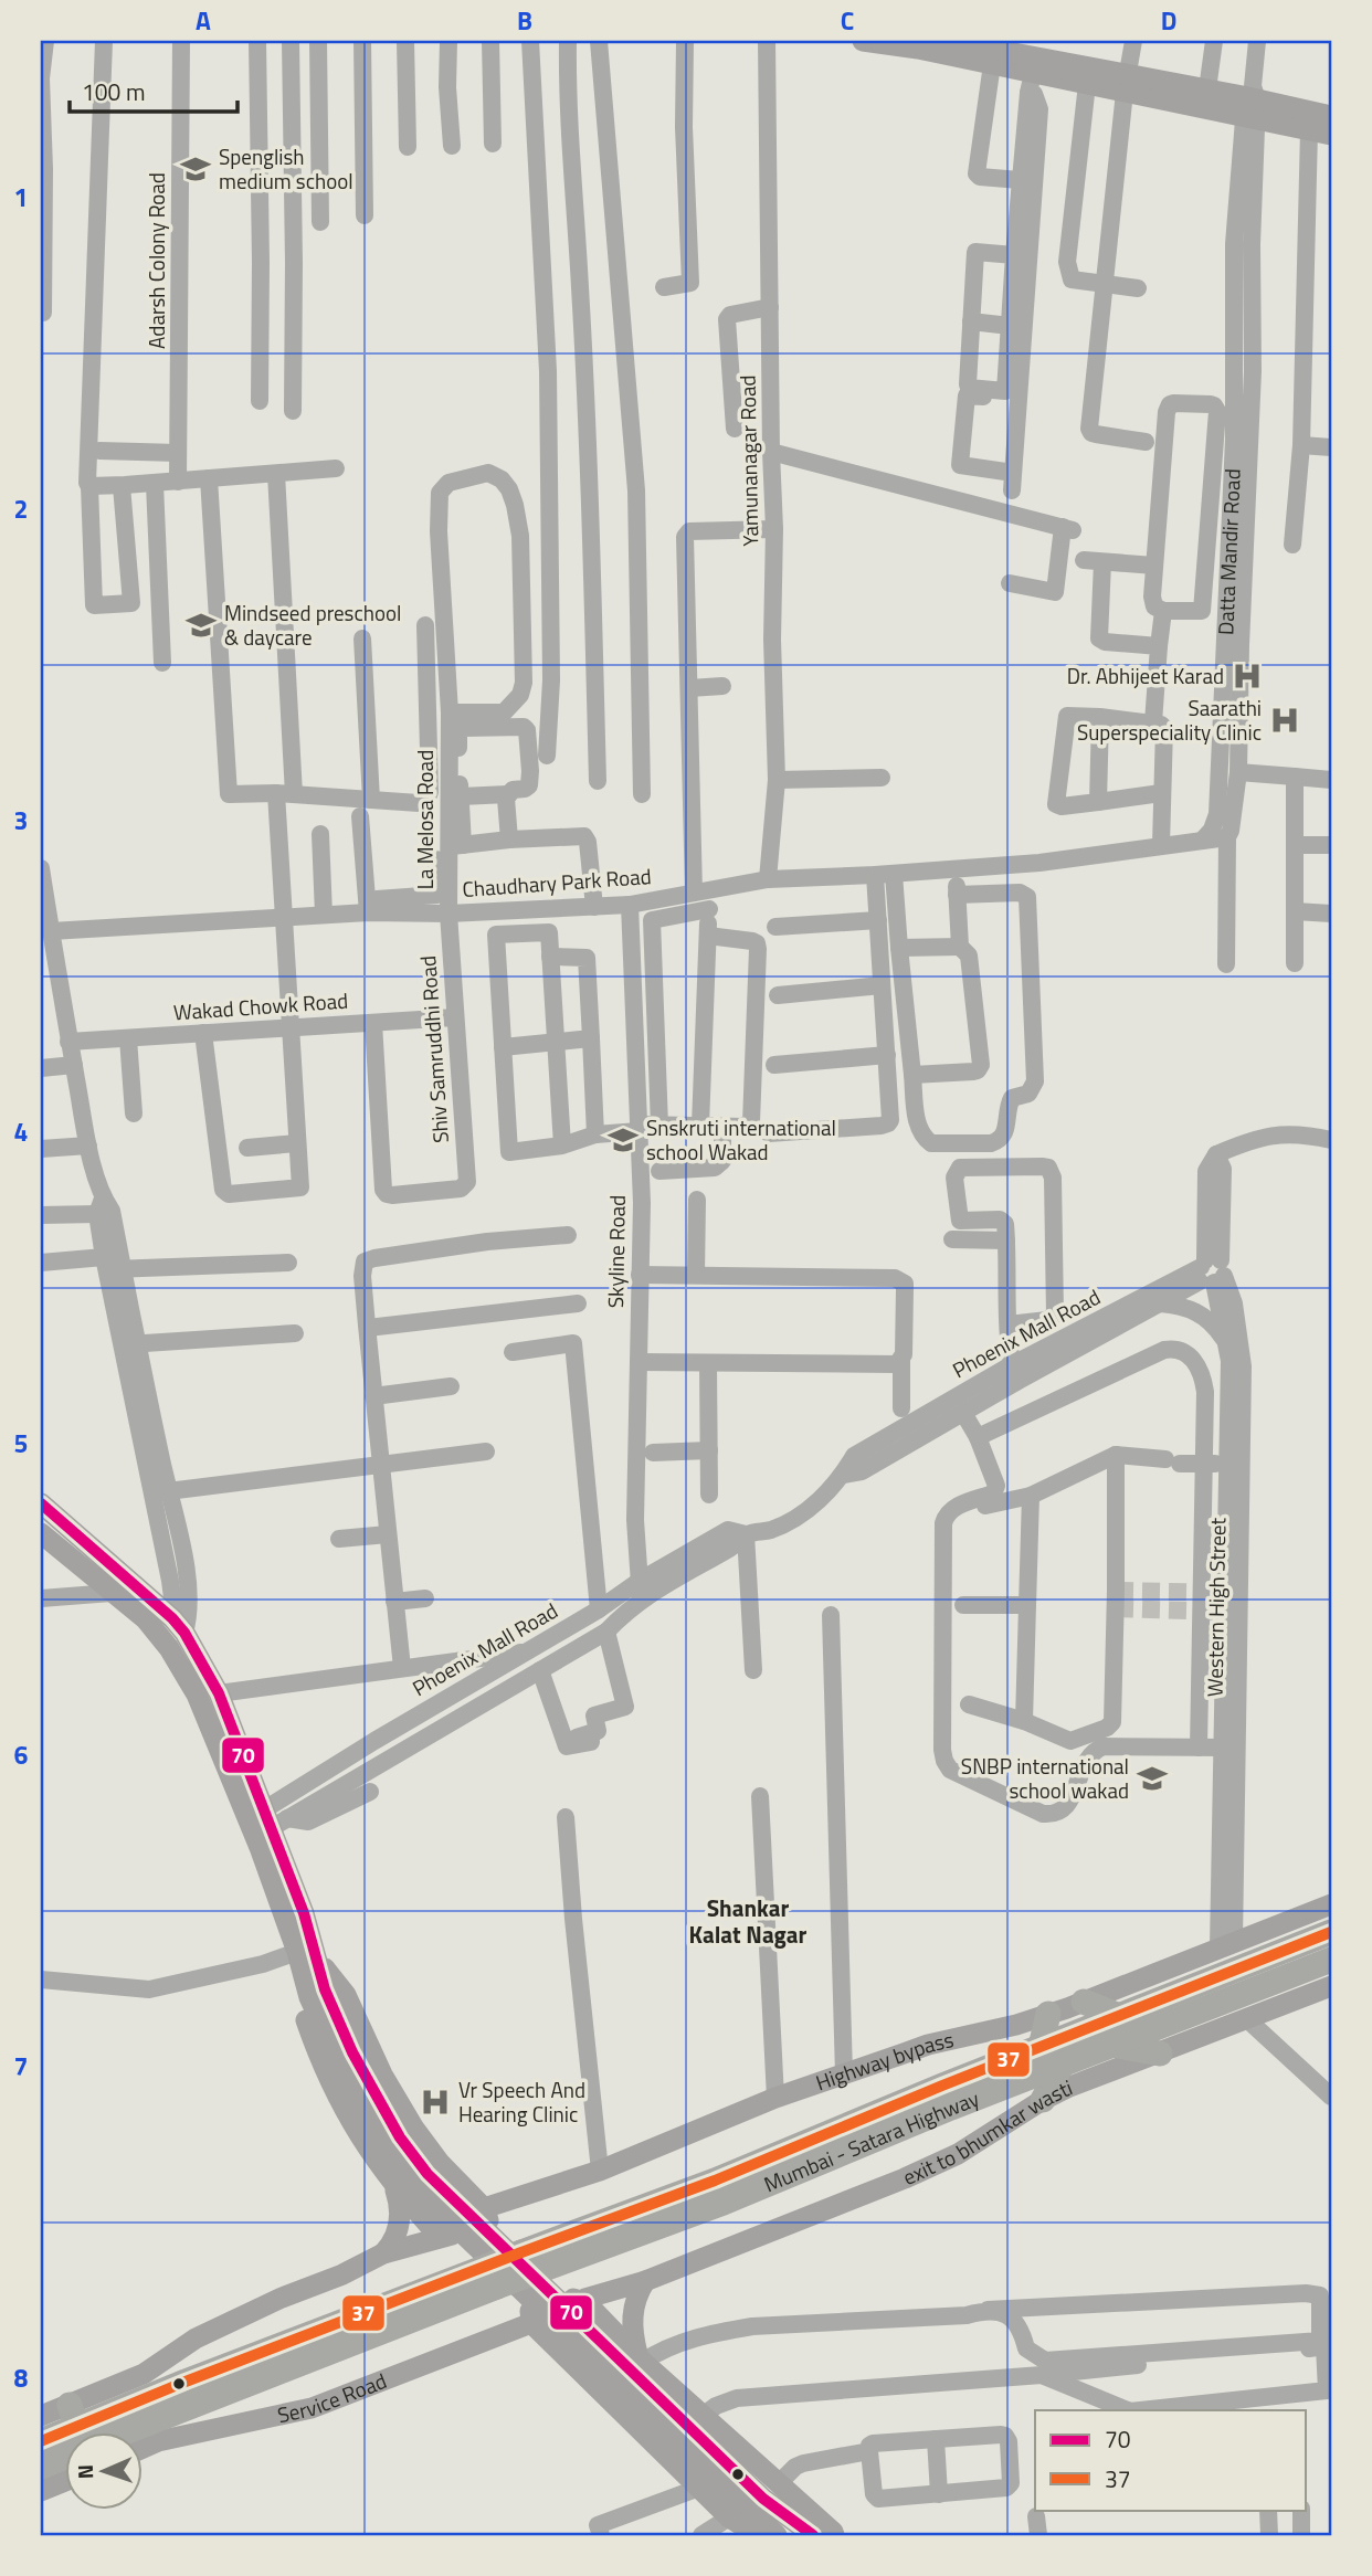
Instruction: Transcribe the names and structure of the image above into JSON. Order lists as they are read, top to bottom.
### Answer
{
  "streets": {
    "highway": ["Mumbai - Satara Highway"],
    "main road": ["Highway bypass", "exit to bhumkar wasti", "Service Road"],
    "street": [
      "Adarsh Colony Road",
      "Yamunanagar Road",
      "Datta Mandir Road",
      "La Melosa Road",
      "Chaudhary Park Road",
      "Wakad Chowk Road",
      "Shiv Samruddhi Road",
      "Skyline Road",
      "Phoenix Mall Road",
      "Western High Street"
    ]
  },
  "crossings": [
    ["Yamunanagar Road", "Chaudhary Park Road"],
    ["Datta Mandir Road", "Chaudhary Park Road"],
    ["La Melosa Road", "Chaudhary Park Road"],
    ["La Melosa Road", "Shiv Samruddhi Road"],
    ["Chaudhary Park Road", "Shiv Samruddhi Road"],
    ["Chaudhary Park Road", "Skyline Road"],
    ["Wakad Chowk Road", "Shiv Samruddhi Road"],
    ["Skyline Road", "Phoenix Mall Road"],
    ["Phoenix Mall Road", "Western High Street"],
    ["Western High Street", "Highway bypass"]
  ],
  "districts": ["Shankar Kalat Nagar"],
  "places": {
    "school or university": [
      "Spenglish medium school",
      "Mindseed preschool & daycare",
      "Snskruti international school Wakad",
      "SNBP international school wakad"
    ],
    "hospital": ["Dr. Abhijeet Karad", "Saarathi Superspeciality Clinic", "Vr Speech And Hearing Clinic"]
  },
  "lines": ["transit line 70", "transit line 37"],
  "legend": ["70", "37"],
  "scale_bar": "100 m",
  "north": "left",
  "grid": {
    "columns": [
      "A",
      "B",
      "C",
      "D"
    ],
    "rows": [
      "1",
      "2",
      "3",
      "4",
      "5",
      "6",
      "7",
      "8"
    ]
  }
}
